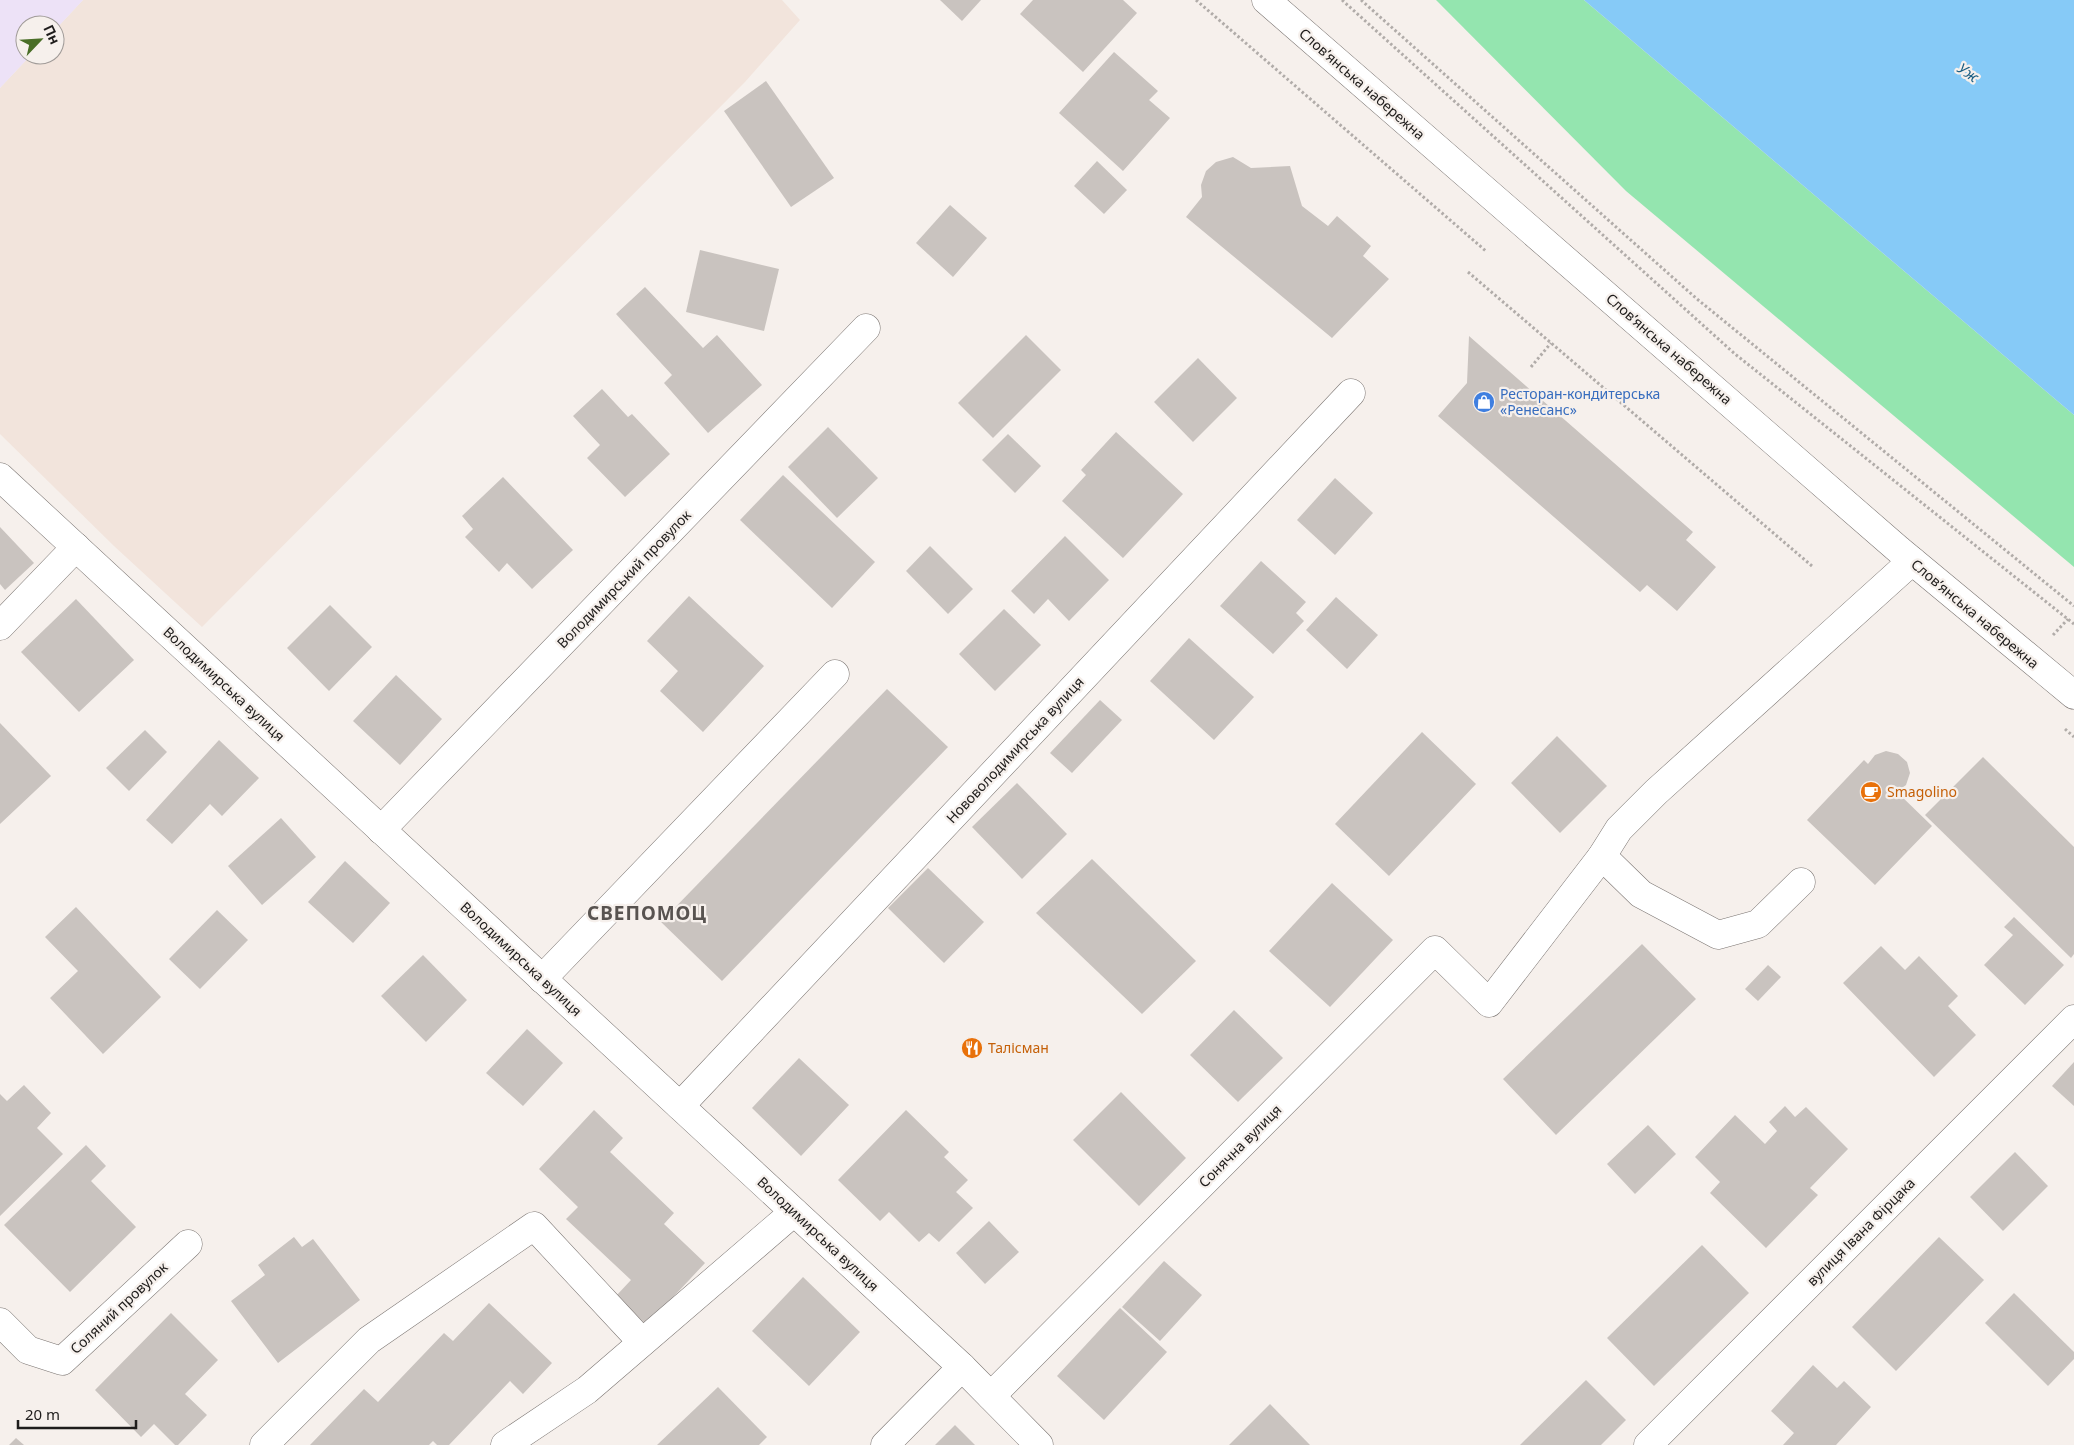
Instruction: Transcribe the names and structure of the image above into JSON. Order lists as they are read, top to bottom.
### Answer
{
  "streets": {
    "street": [
      "Словʼянська набережна",
      "Володимирський провулок",
      "Володимирська вулиця",
      "Нововолодимирська вулиця",
      "Сонячна вулиця",
      "вулиця Івана Фірцака",
      "Соляний провулок"
    ]
  },
  "crossings": [
    ["Володимирський провулок", "Володимирська вулиця"],
    ["Володимирська вулиця", "Нововолодимирська вулиця"],
    ["Володимирська вулиця", "Сонячна вулиця"]
  ],
  "districts": ["СВЕПОМОЦ"],
  "water": ["Уж"],
  "places": {
    "shop": ["Ресторан-кондитерська «Ренесанс»"],
    "cafe": ["Smagolino"],
    "restaurant": ["Талісман"]
  },
  "scale_bar": "20 m",
  "north": "top right"
}
